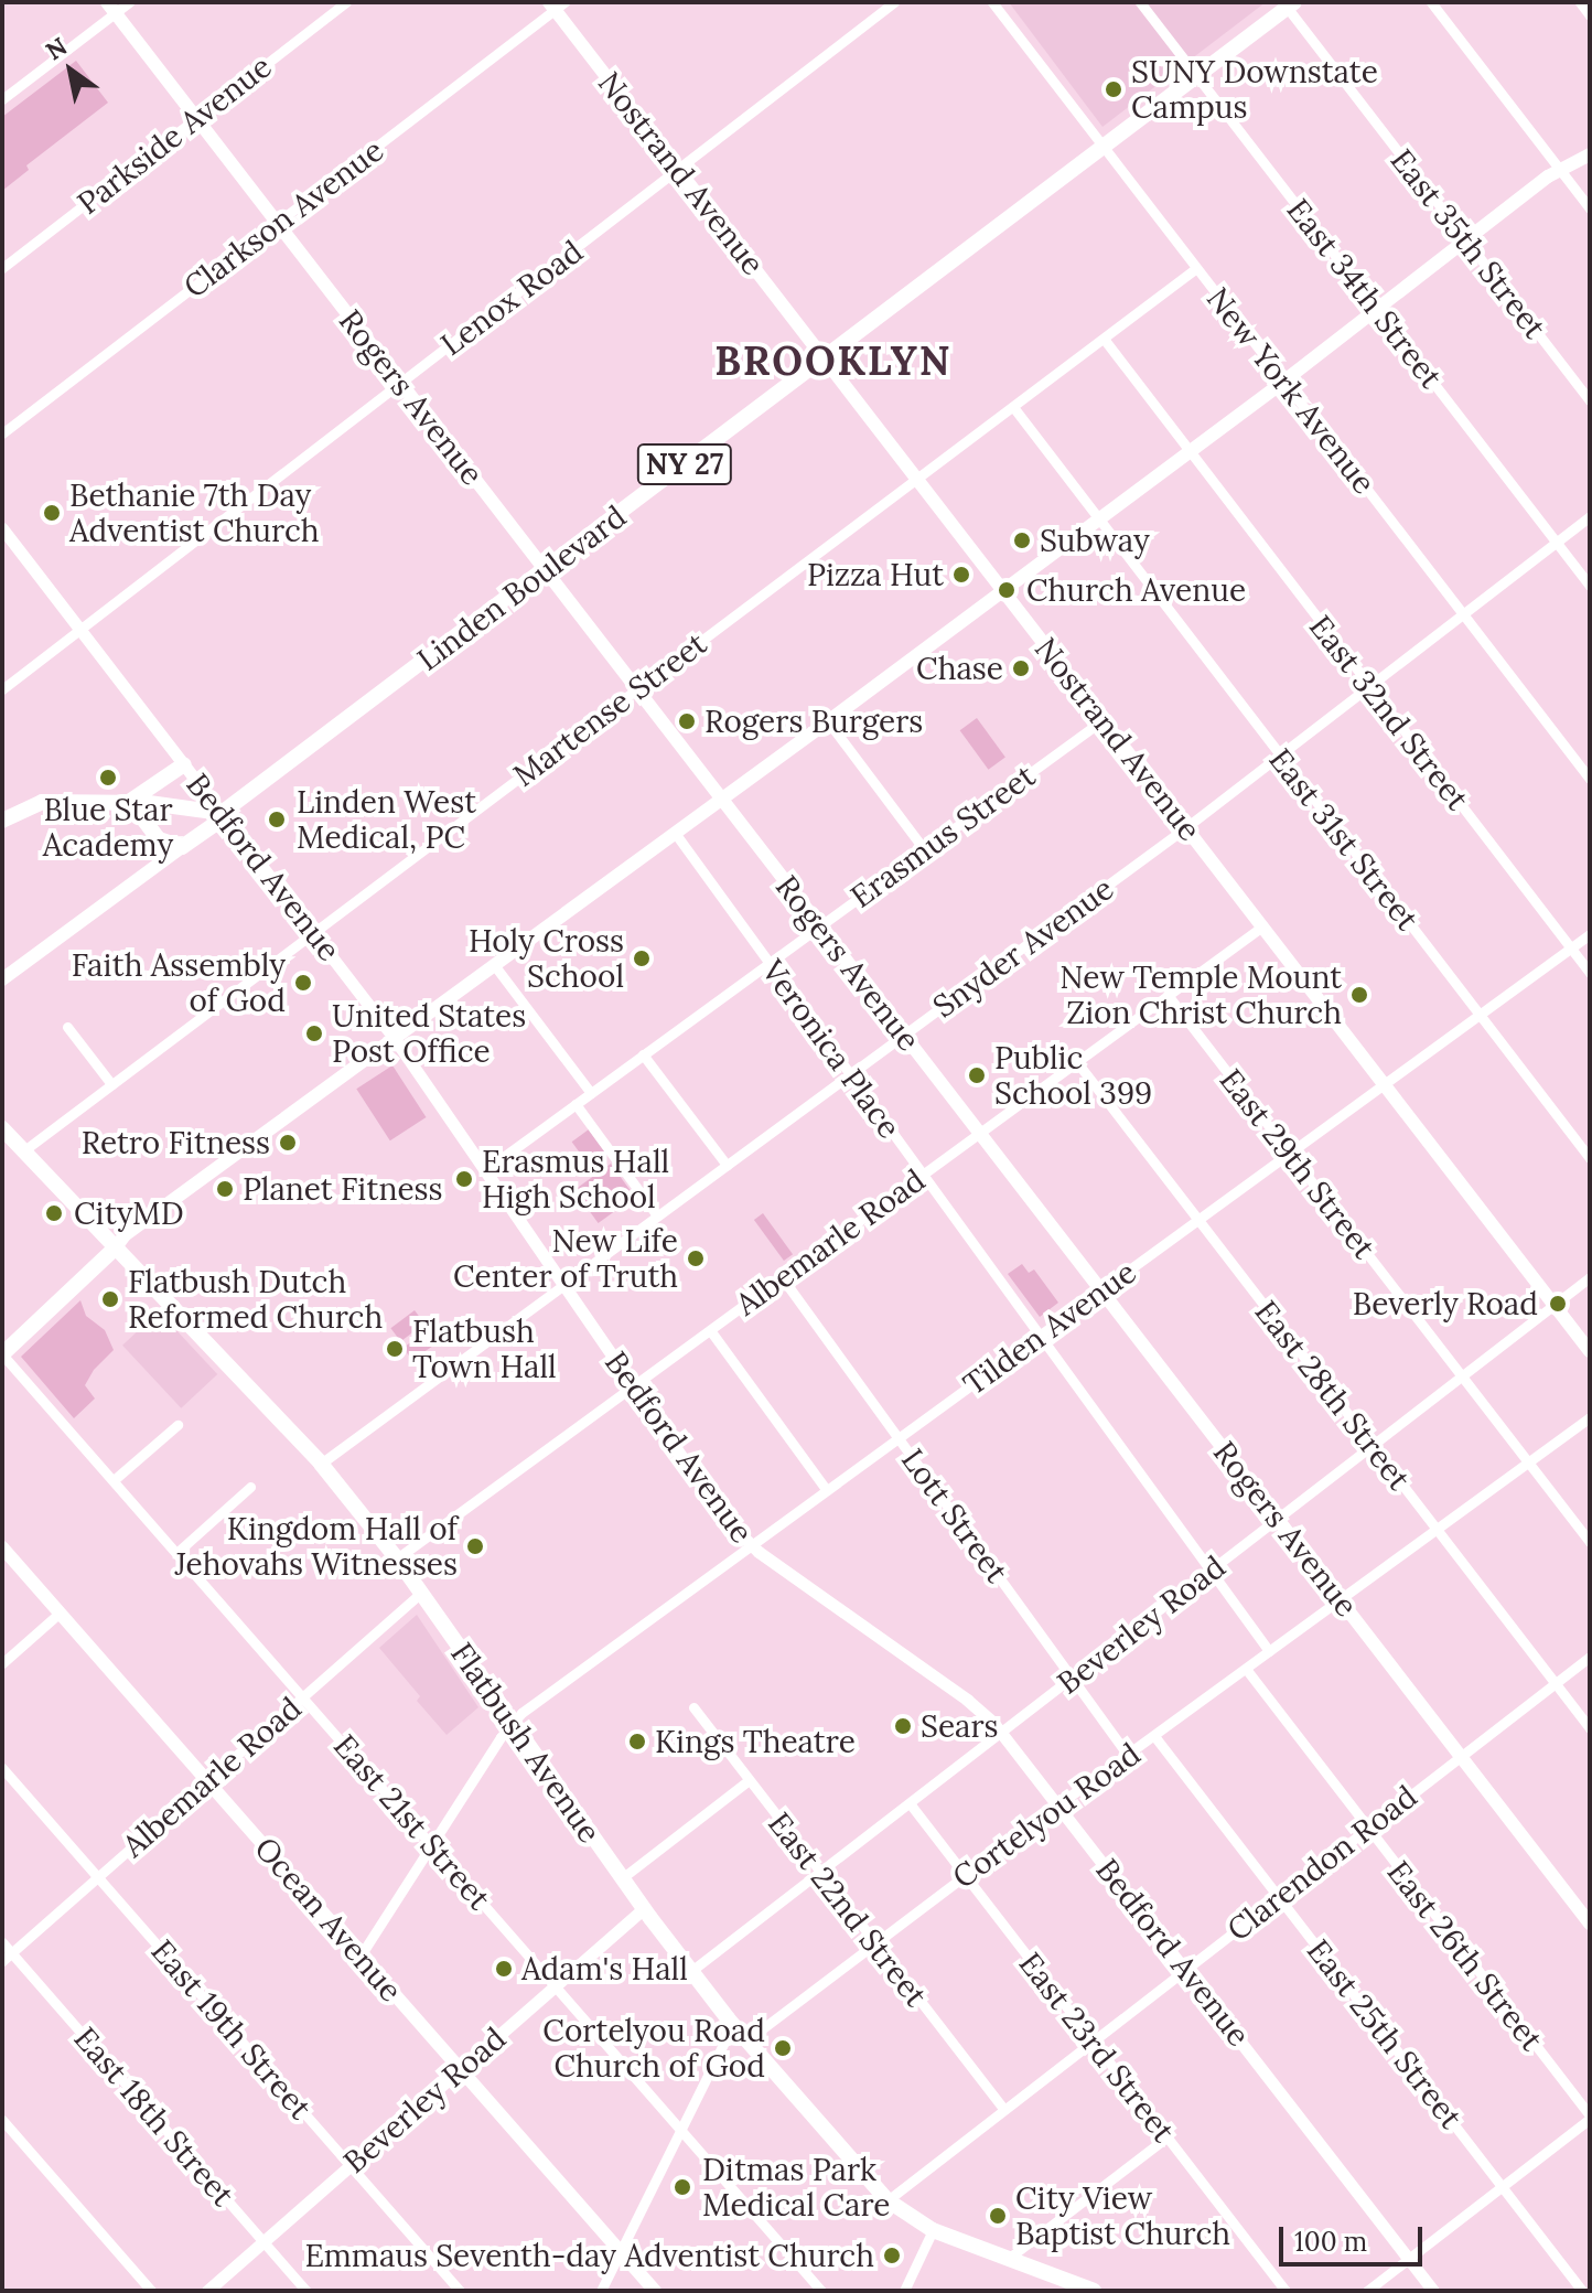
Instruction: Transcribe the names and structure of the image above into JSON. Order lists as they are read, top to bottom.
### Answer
{
  "streets": {
    "main road": [
      "Nostrand Avenue",
      "Rogers Avenue",
      "NY 27",
      "Linden Boulevard",
      "Flatbush Avenue",
      "Ocean Avenue"
    ],
    "street": [
      "Parkside Avenue",
      "Clarkson Avenue",
      "East 35th Street",
      "East 34th Street",
      "Lenox Road",
      "New York Avenue",
      "Martense Street",
      "East 32nd Street",
      "Erasmus Street",
      "East 31st Street",
      "Bedford Avenue",
      "Snyder Avenue",
      "Veronica Place",
      "East 29th Street",
      "Albemarle Road",
      "Tilden Avenue",
      "East 28th Street",
      "Lott Street",
      "Beverley Road",
      "Cortelyou Road",
      "East 21st Street",
      "Clarendon Road",
      "East 22nd Street",
      "East 26th Street",
      "East 19th Street",
      "East 25th Street",
      "East 23rd Street",
      "East 18th Street"
    ]
  },
  "crossings": [
    ["Parkside Avenue", "Rogers Avenue"],
    ["Nostrand Avenue", "Clarkson Avenue"],
    ["Nostrand Avenue", "Lenox Road"],
    ["Nostrand Avenue", "Linden Boulevard"],
    ["Nostrand Avenue", "Martense Street"],
    ["Nostrand Avenue", "Erasmus Street"],
    ["Nostrand Avenue", "Snyder Avenue"],
    ["Nostrand Avenue", "Albemarle Road"],
    ["Nostrand Avenue", "Tilden Avenue"],
    ["Nostrand Avenue", "Beverley Road"],
    ["Clarkson Avenue", "Rogers Avenue"],
    ["East 35th Street", "Linden Boulevard"],
    ["East 34th Street", "Linden Boulevard"],
    ["East 34th Street", "Snyder Avenue"],
    ["Lenox Road", "Rogers Avenue"],
    ["Lenox Road", "Bedford Avenue"],
    ["New York Avenue", "Linden Boulevard"],
    ["New York Avenue", "Martense Street"],
    ["New York Avenue", "Snyder Avenue"],
    ["Rogers Avenue", "Linden Boulevard"],
    ["Rogers Avenue", "Martense Street"],
    ["Rogers Avenue", "Erasmus Street"],
    ["Rogers Avenue", "Snyder Avenue"],
    ["Rogers Avenue", "Albemarle Road"],
    ["Rogers Avenue", "Tilden Avenue"],
    ["Rogers Avenue", "Beverley Road"],
    ["Rogers Avenue", "Cortelyou Road"],
    ["Rogers Avenue", "Clarendon Road"],
    ["Linden Boulevard", "Bedford Avenue"],
    ["Martense Street", "East 32nd Street"],
    ["Martense Street", "East 31st Street"],
    ["Martense Street", "Bedford Avenue"],
    ["Martense Street", "Flatbush Avenue"],
    ["East 32nd Street", "Snyder Avenue"],
    ["East 32nd Street", "Tilden Avenue"],
    ["Erasmus Street", "Bedford Avenue"],
    ["Erasmus Street", "Veronica Place"],
    ["East 31st Street", "Snyder Avenue"],
    ["East 31st Street", "Tilden Avenue"],
    ["Bedford Avenue", "Snyder Avenue"],
    ["Bedford Avenue", "Albemarle Road"],
    ["Bedford Avenue", "Tilden Avenue"],
    ["Bedford Avenue", "Beverley Road"],
    ["Bedford Avenue", "Cortelyou Road"],
    ["Bedford Avenue", "Clarendon Road"],
    ["Snyder Avenue", "Veronica Place"],
    ["Snyder Avenue", "Flatbush Avenue"],
    ["Veronica Place", "Albemarle Road"],
    ["Veronica Place", "Tilden Avenue"],
    ["Veronica Place", "Beverley Road"],
    ["Veronica Place", "Cortelyou Road"],
    ["East 29th Street", "Albemarle Road"],
    ["East 29th Street", "Tilden Avenue"],
    ["East 29th Street", "Beverley Road"],
    ["East 29th Street", "Cortelyou Road"],
    ["Albemarle Road", "East 28th Street"],
    ["Albemarle Road", "Lott Street"],
    ["Albemarle Road", "Flatbush Avenue"],
    ["Albemarle Road", "East 21st Street"],
    ["Albemarle Road", "Ocean Avenue"],
    ["Albemarle Road", "East 19th Street"],
    ["Albemarle Road", "East 18th Street"],
    ["Tilden Avenue", "East 28th Street"],
    ["Tilden Avenue", "Lott Street"],
    ["Tilden Avenue", "Flatbush Avenue"],
    ["East 28th Street", "Beverley Road"],
    ["East 28th Street", "Cortelyou Road"],
    ["East 28th Street", "Clarendon Road"],
    ["Lott Street", "Beverley Road"],
    ["Lott Street", "Cortelyou Road"],
    ["Beverley Road", "Flatbush Avenue"],
    ["Beverley Road", "East 21st Street"],
    ["Beverley Road", "East 22nd Street"],
    ["Beverley Road", "Ocean Avenue"],
    ["Beverley Road", "East 19th Street"],
    ["Beverley Road", "East 23rd Street"],
    ["Beverley Road", "East 18th Street"],
    ["Flatbush Avenue", "Cortelyou Road"],
    ["Flatbush Avenue", "Clarendon Road"],
    ["Cortelyou Road", "East 21st Street"],
    ["Cortelyou Road", "East 22nd Street"],
    ["Cortelyou Road", "Ocean Avenue"],
    ["Cortelyou Road", "East 26th Street"],
    ["Cortelyou Road", "East 25th Street"],
    ["Cortelyou Road", "East 23rd Street"],
    ["Clarendon Road", "East 22nd Street"],
    ["Clarendon Road", "East 26th Street"],
    ["Clarendon Road", "East 25th Street"],
    ["Clarendon Road", "East 23rd Street"]
  ],
  "districts": ["BROOKLYN"],
  "places": [
    "SUNY Downstate Campus",
    "Bethanie 7th Day Adventist Church",
    "Subway",
    "Pizza Hut",
    "Church Avenue",
    "Chase",
    "Rogers Burgers",
    "Blue Star Academy",
    "Linden West Medical, PC",
    "Holy Cross School",
    "Faith Assembly of God",
    "New Temple Mount Zion Christ Church",
    "United States Post Office",
    "Public School 399",
    "Retro Fitness",
    "Erasmus Hall High School",
    "Planet Fitness",
    "CityMD",
    "New Life Center of Truth",
    "Flatbush Dutch Reformed Church",
    "Beverly Road",
    "Flatbush Town Hall",
    "Kingdom Hall of Jehovahs Witnesses",
    "Sears",
    "Kings Theatre",
    "Adam's Hall",
    "Cortelyou Road Church of God",
    "Ditmas Park Medical Care",
    "City View Baptist Church",
    "Emmaus Seventh-day Adventist Church"
  ],
  "scale_bar": "100 m",
  "north": "top left"
}
